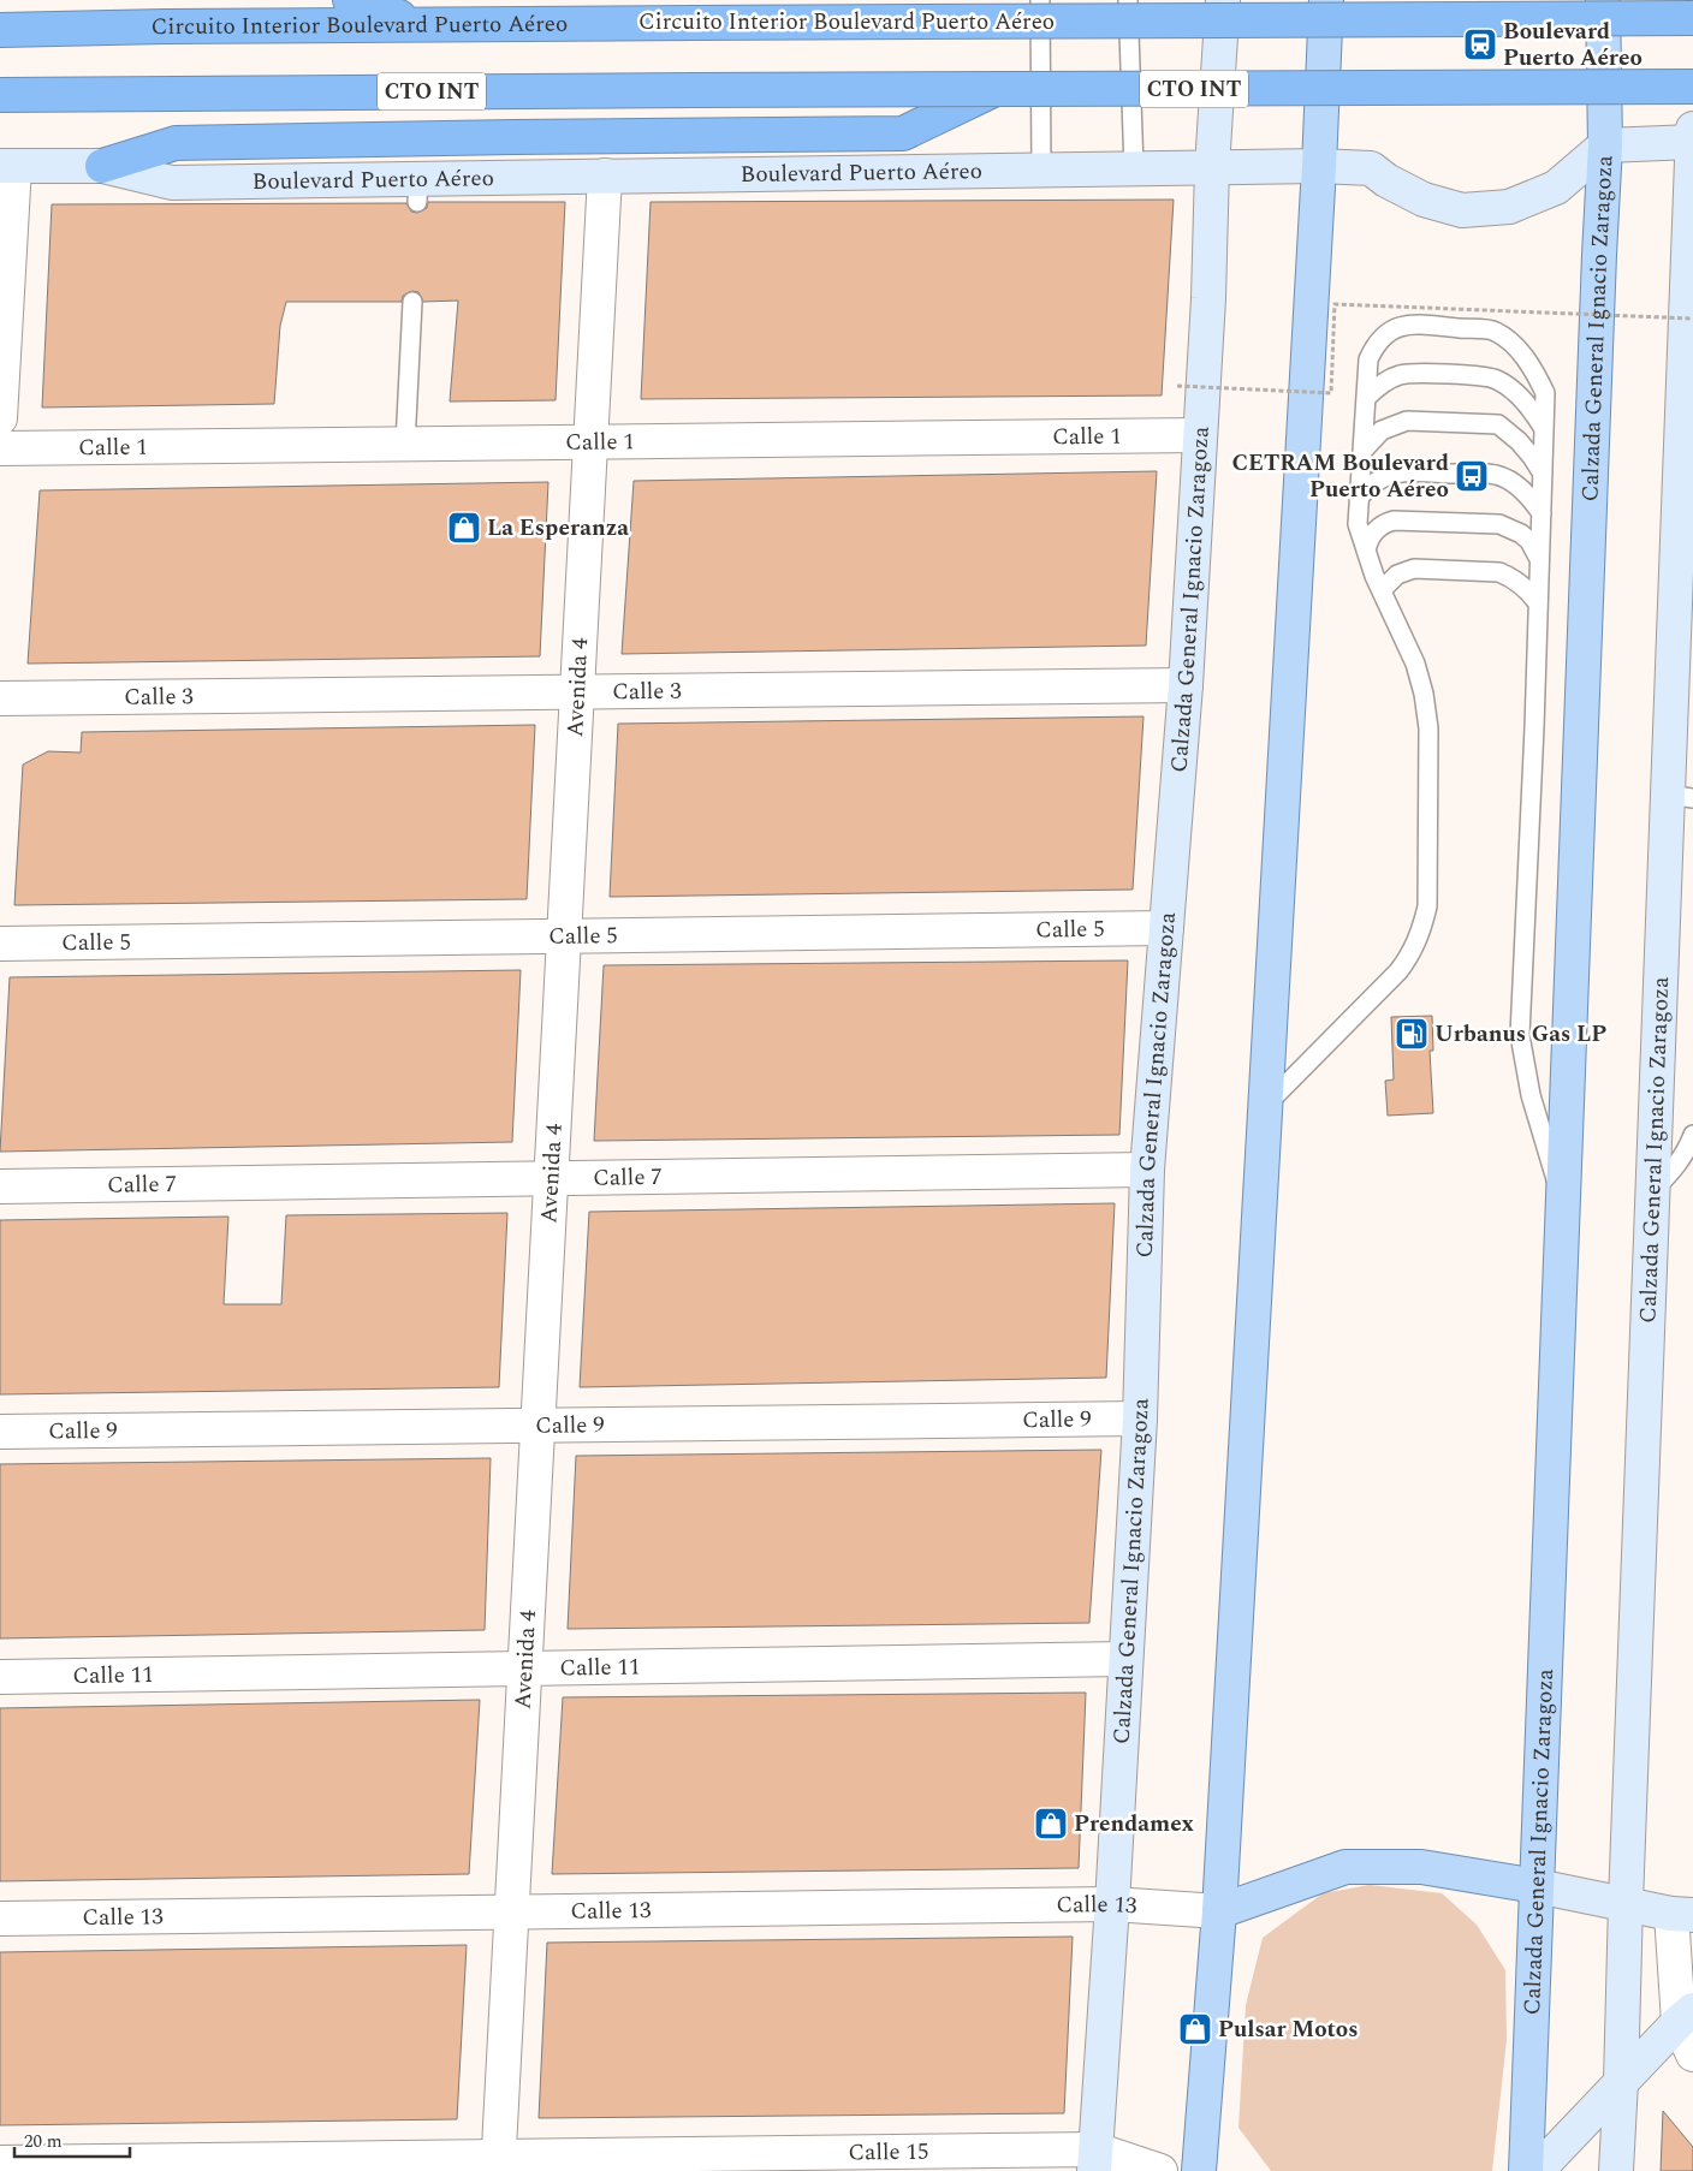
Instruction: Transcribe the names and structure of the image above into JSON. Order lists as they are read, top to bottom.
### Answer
{
  "streets": {
    "highway": ["Circuito Interior Boulevard Puerto Aéreo", "CTO INT"],
    "main road": ["Boulevard Puerto Aéreo", "Calzada General Ignacio Zaragoza"],
    "street": [
      "Calle 1",
      "Avenida 4",
      "Calle 3",
      "Calle 5",
      "Calle 7",
      "Calle 9",
      "Calle 11",
      "Calle 13",
      "Calle 15"
    ]
  },
  "crossings": [
    ["Boulevard Puerto Aéreo", "Calzada General Ignacio Zaragoza"],
    ["Boulevard Puerto Aéreo", "Avenida 4"],
    ["Calzada General Ignacio Zaragoza", "Calle 1"],
    ["Calzada General Ignacio Zaragoza", "Calle 3"],
    ["Calzada General Ignacio Zaragoza", "Calle 5"],
    ["Calzada General Ignacio Zaragoza", "Calle 7"],
    ["Calzada General Ignacio Zaragoza", "Calle 9"],
    ["Calzada General Ignacio Zaragoza", "Calle 11"],
    ["Calzada General Ignacio Zaragoza", "Calle 13"],
    ["Calzada General Ignacio Zaragoza", "Calle 15"],
    ["Calle 1", "Avenida 4"],
    ["Avenida 4", "Calle 3"],
    ["Avenida 4", "Calle 5"],
    ["Avenida 4", "Calle 7"],
    ["Avenida 4", "Calle 9"],
    ["Avenida 4", "Calle 11"],
    ["Avenida 4", "Calle 13"],
    ["Avenida 4", "Calle 15"]
  ],
  "places": {
    "station": ["Boulevard Puerto Aéreo"],
    "bus stop": ["CETRAM Boulevard Puerto Aéreo"],
    "shop": ["La Esperanza", "Prendamex", "Pulsar Motos"],
    "fuel station": ["Urbanus Gas LP"]
  },
  "scale_bar": "20 m"
}
